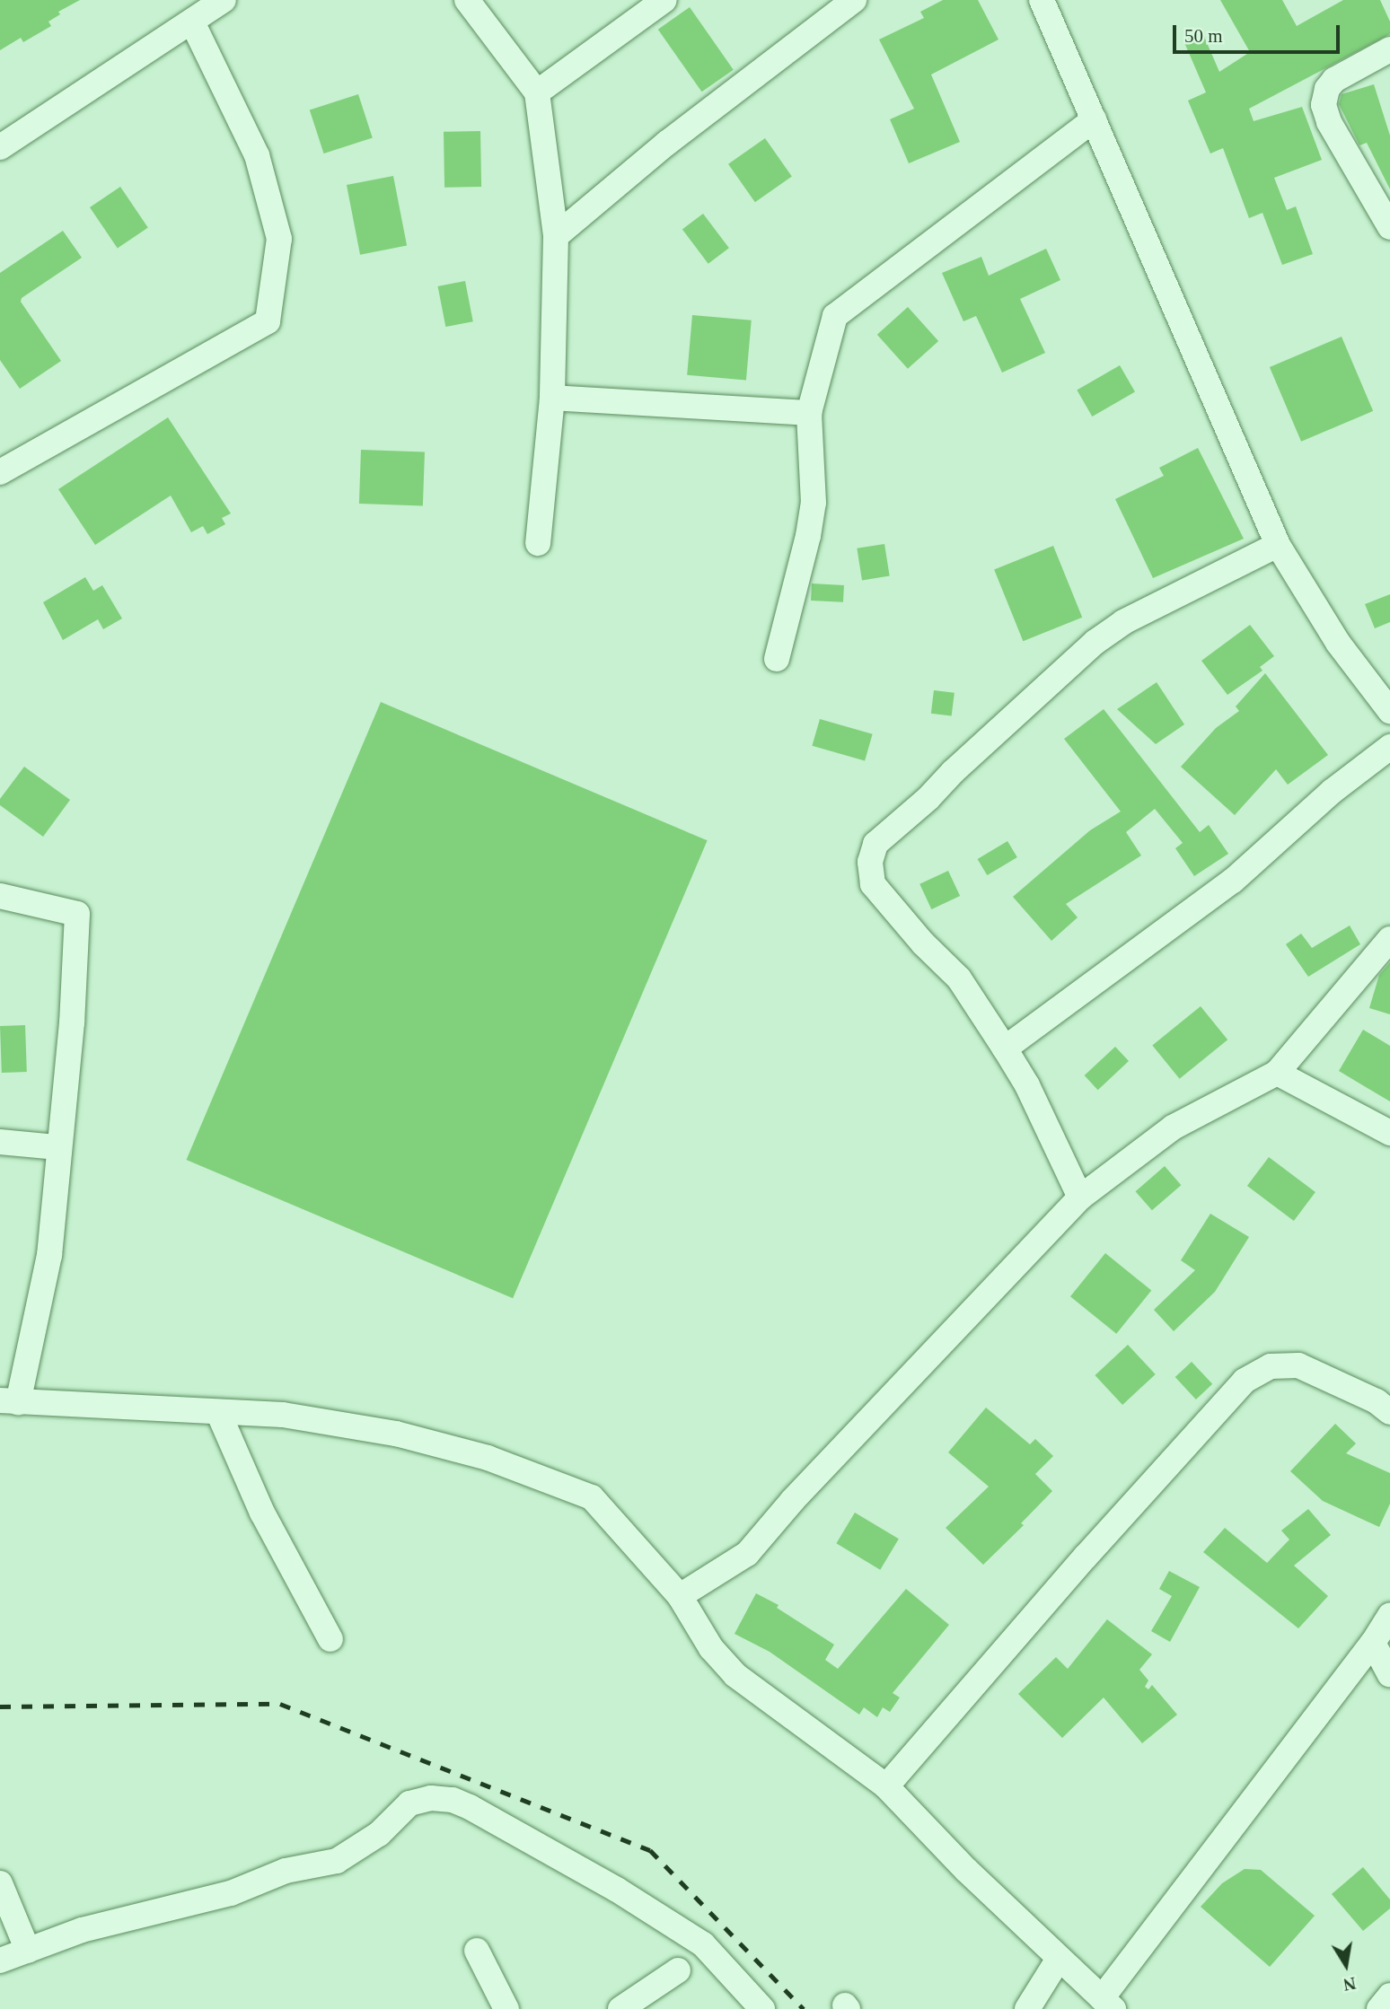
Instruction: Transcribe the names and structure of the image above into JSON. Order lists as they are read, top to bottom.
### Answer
{
  "scale_bar": "50 m",
  "north": "bottom"
}
